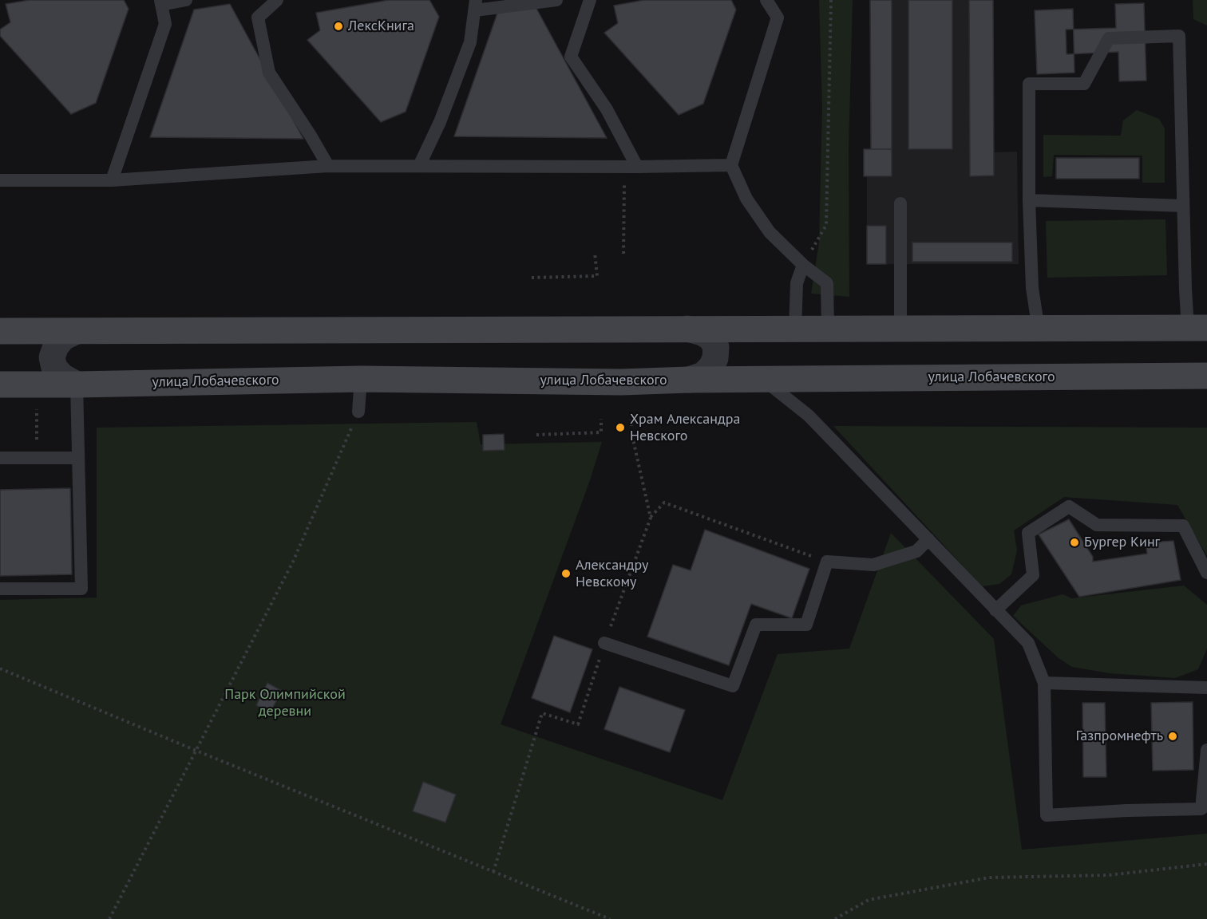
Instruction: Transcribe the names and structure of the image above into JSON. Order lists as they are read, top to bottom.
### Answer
{
  "streets": {
    "main road": ["улица Лобачевского"]
  },
  "parks": ["Парк Олимпийской деревни"],
  "places": [
    "ЛексКнига",
    "Храм Александра Невского",
    "Бургер Кинг",
    "Александру Невскому",
    "Газпромнефть"
  ]
}
